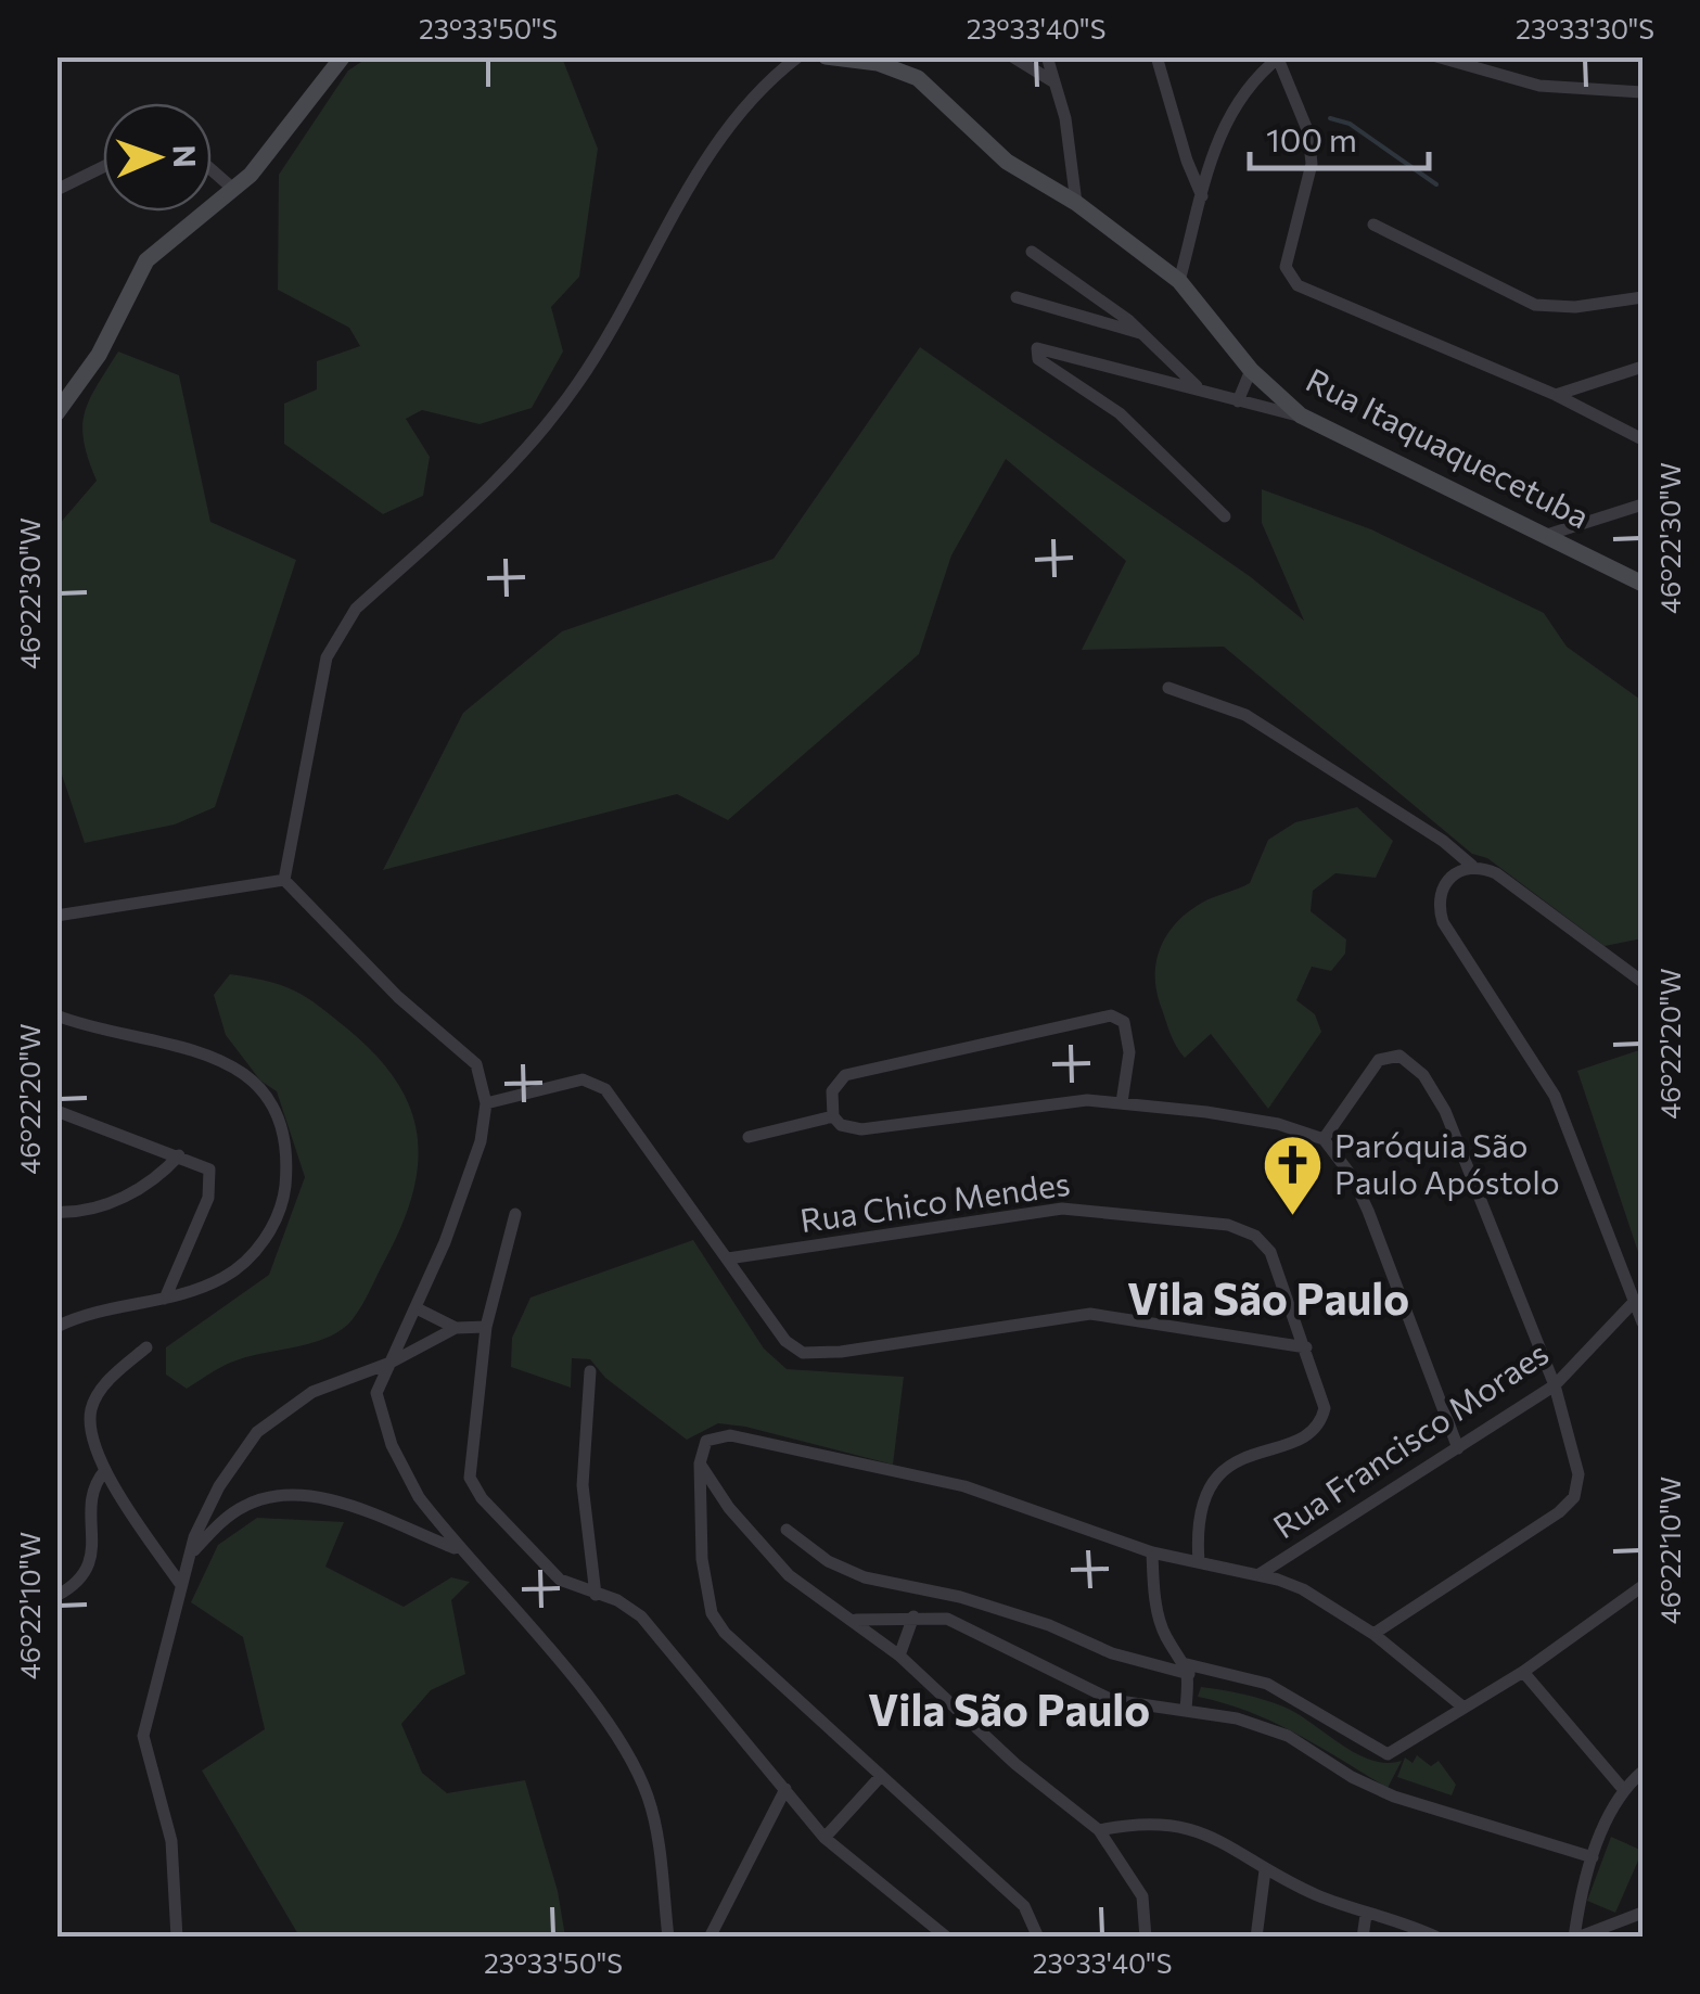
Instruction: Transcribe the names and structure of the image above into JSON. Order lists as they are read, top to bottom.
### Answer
{
  "streets": {
    "street": ["Rua Itaquaquecetuba", "Rua Chico Mendes", "Rua Francisco Moraes"]
  },
  "districts": ["Vila São Paulo", "Vila São Paulo"],
  "places": {
    "church": ["Paróquia São Paulo Apóstolo"]
  },
  "scale_bar": "100 m",
  "north": "right",
  "coordinates": [
    "23°33'50\"S",
    "23°33'40\"S",
    "23°33'30\"S",
    "46°22'30\"W",
    "46°22'20\"W",
    "46°22'10\"W"
  ]
}
